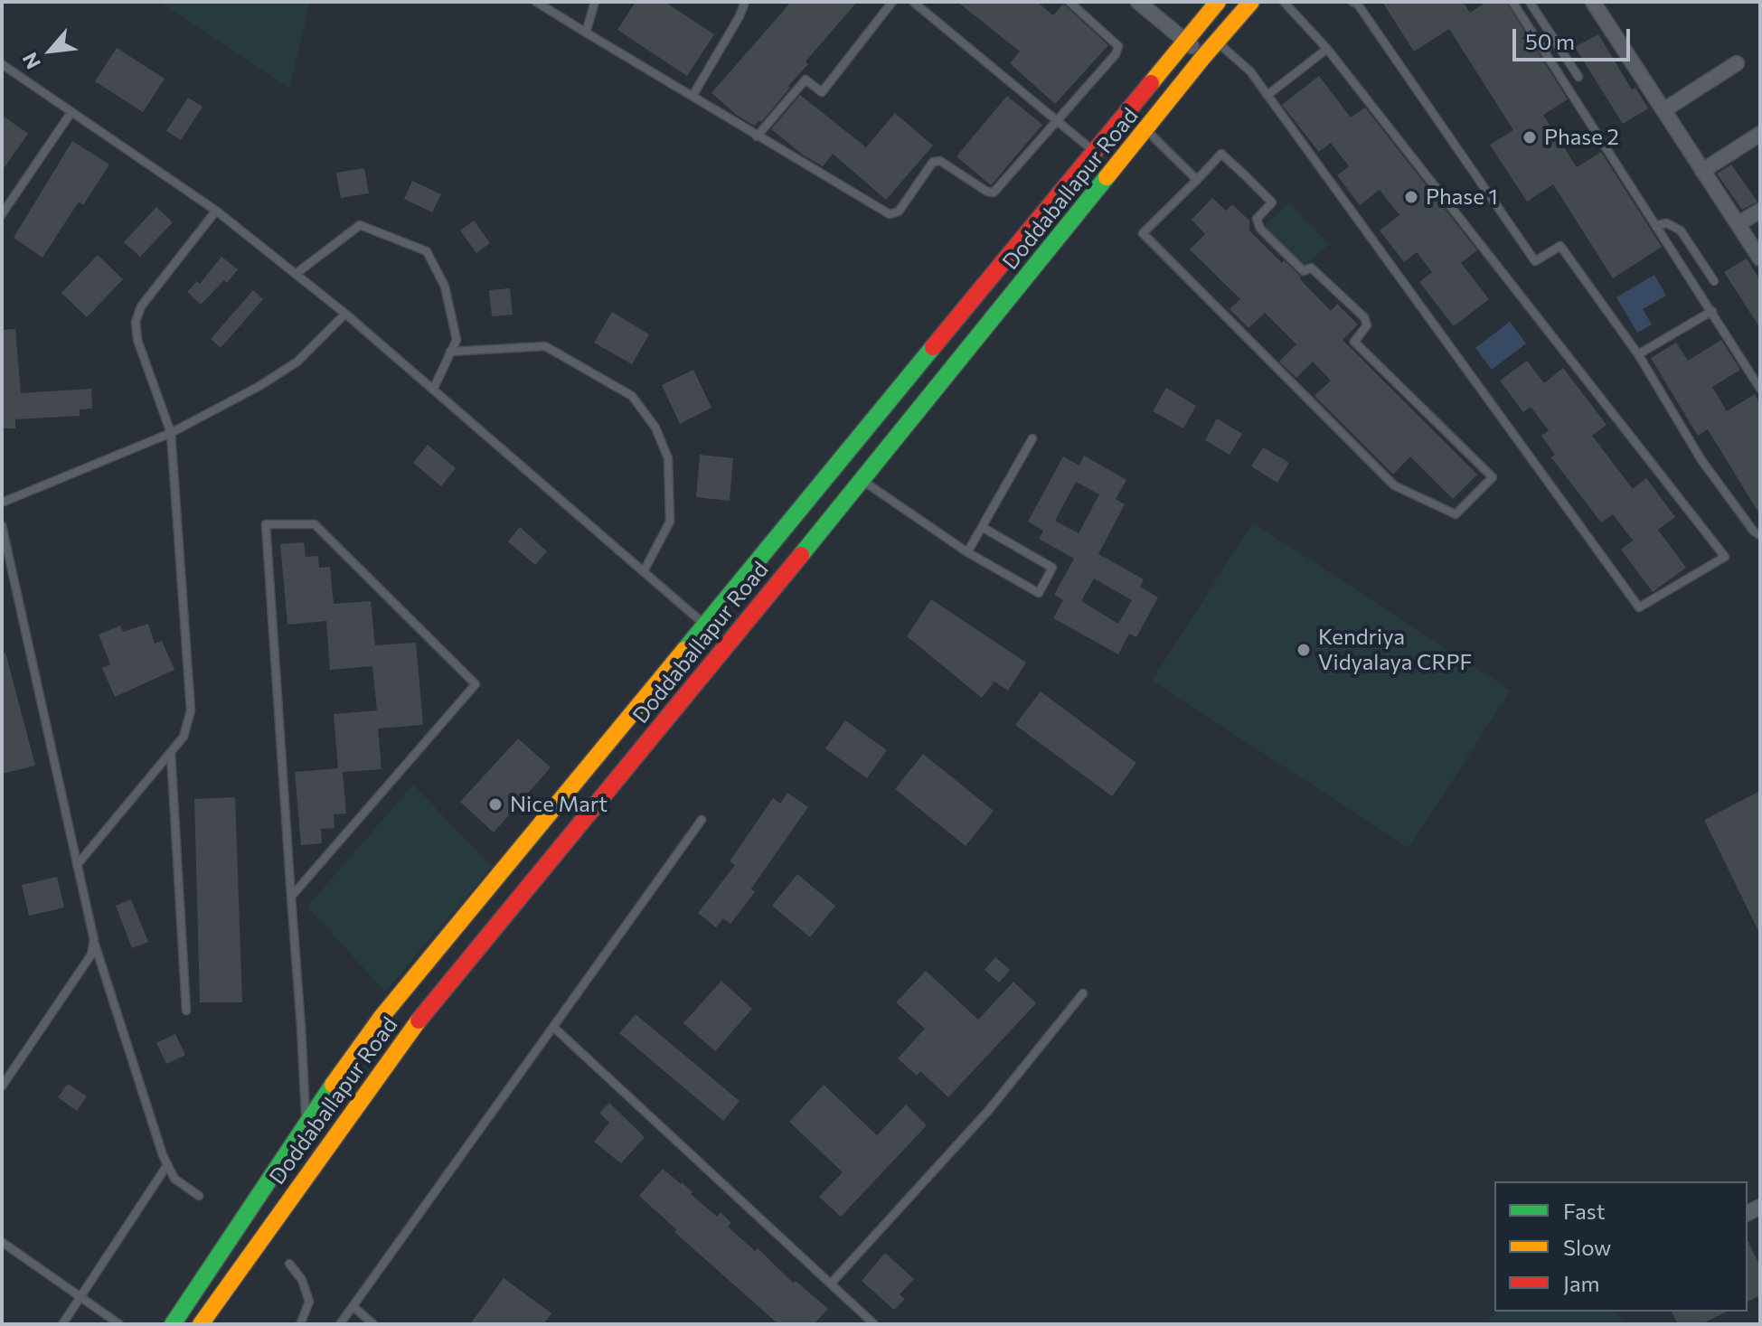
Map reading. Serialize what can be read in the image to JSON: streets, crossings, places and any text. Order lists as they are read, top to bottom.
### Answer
{
  "streets": {
    "main road": ["Doddaballapur Road"]
  },
  "places": [
    "Phase 2",
    "Phase 1",
    "Kendriya Vidyalaya CRPF",
    "Nice Mart"
  ],
  "legend": ["Fast", "Slow", "Jam"],
  "scale_bar": "50 m",
  "north": "bottom left"
}
